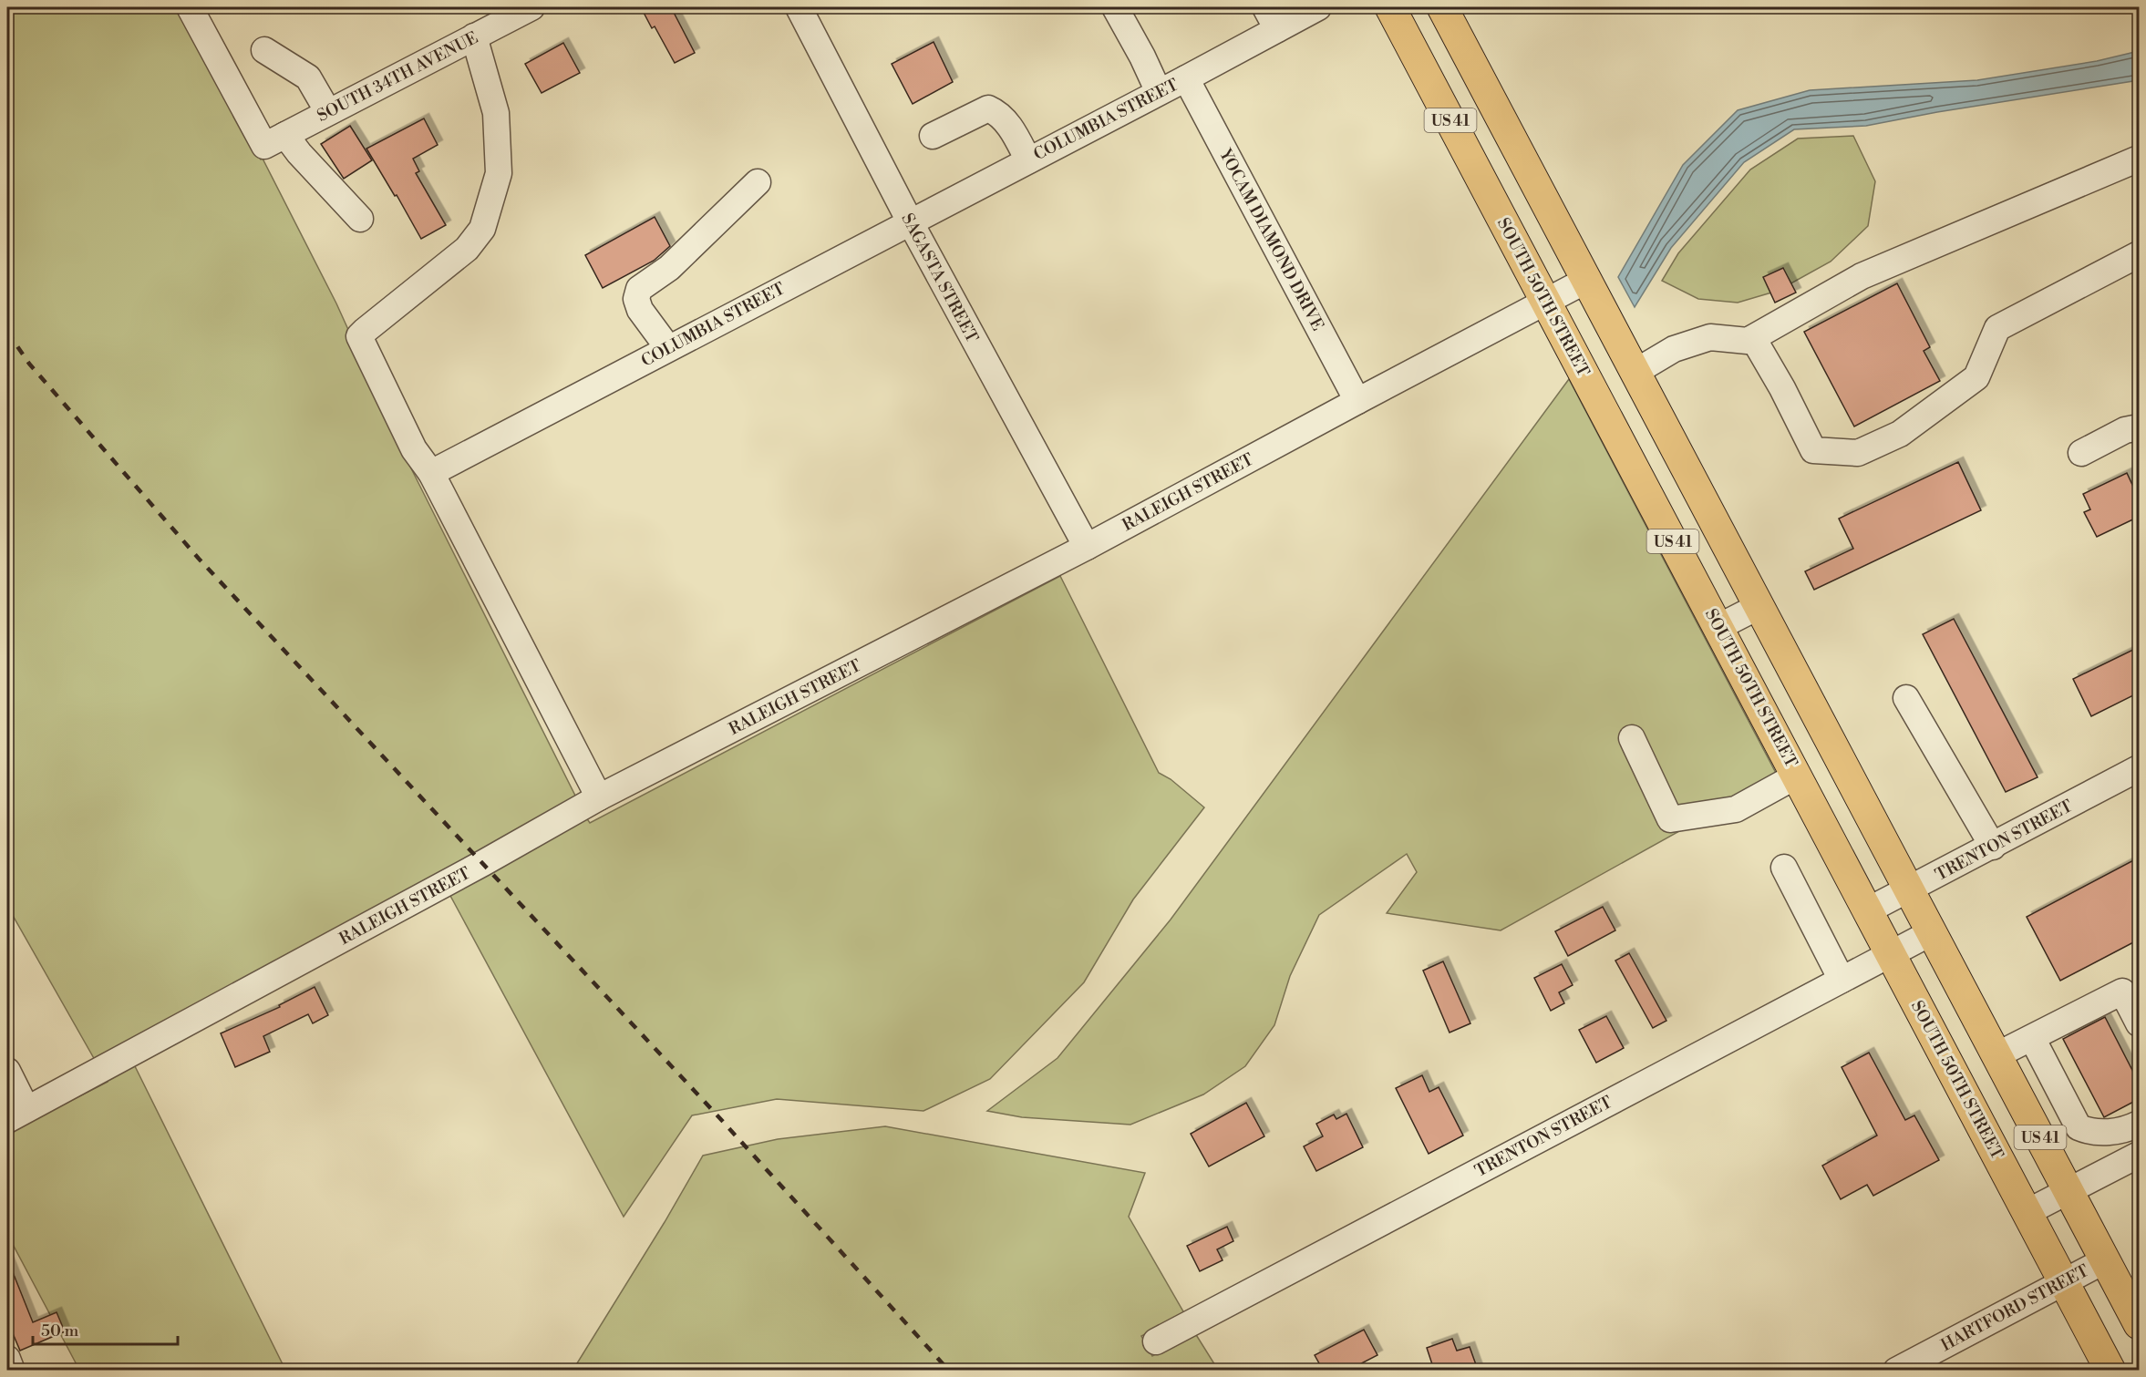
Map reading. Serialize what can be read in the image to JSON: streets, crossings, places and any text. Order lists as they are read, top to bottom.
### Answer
{
  "streets": {
    "main road": ["US 41", "SOUTH 50TH STREET"],
    "street": [
      "SOUTH 34TH AVENUE",
      "COLUMBIA STREET",
      "YOCAM DIAMOND DRIVE",
      "SAGASTA STREET",
      "RALEIGH STREET",
      "TRENTON STREET",
      "HARTFORD STREET"
    ]
  },
  "crossings": [
    ["COLUMBIA STREET", "YOCAM DIAMOND DRIVE"],
    ["COLUMBIA STREET", "SAGASTA STREET"],
    ["US 41", "RALEIGH STREET"],
    ["US 41", "TRENTON STREET"],
    ["US 41", "HARTFORD STREET"],
    ["YOCAM DIAMOND DRIVE", "RALEIGH STREET"],
    ["SAGASTA STREET", "RALEIGH STREET"],
    ["SOUTH 50TH STREET", "RALEIGH STREET"],
    ["SOUTH 50TH STREET", "TRENTON STREET"],
    ["SOUTH 50TH STREET", "HARTFORD STREET"]
  ],
  "scale_bar": "50 m"
}
